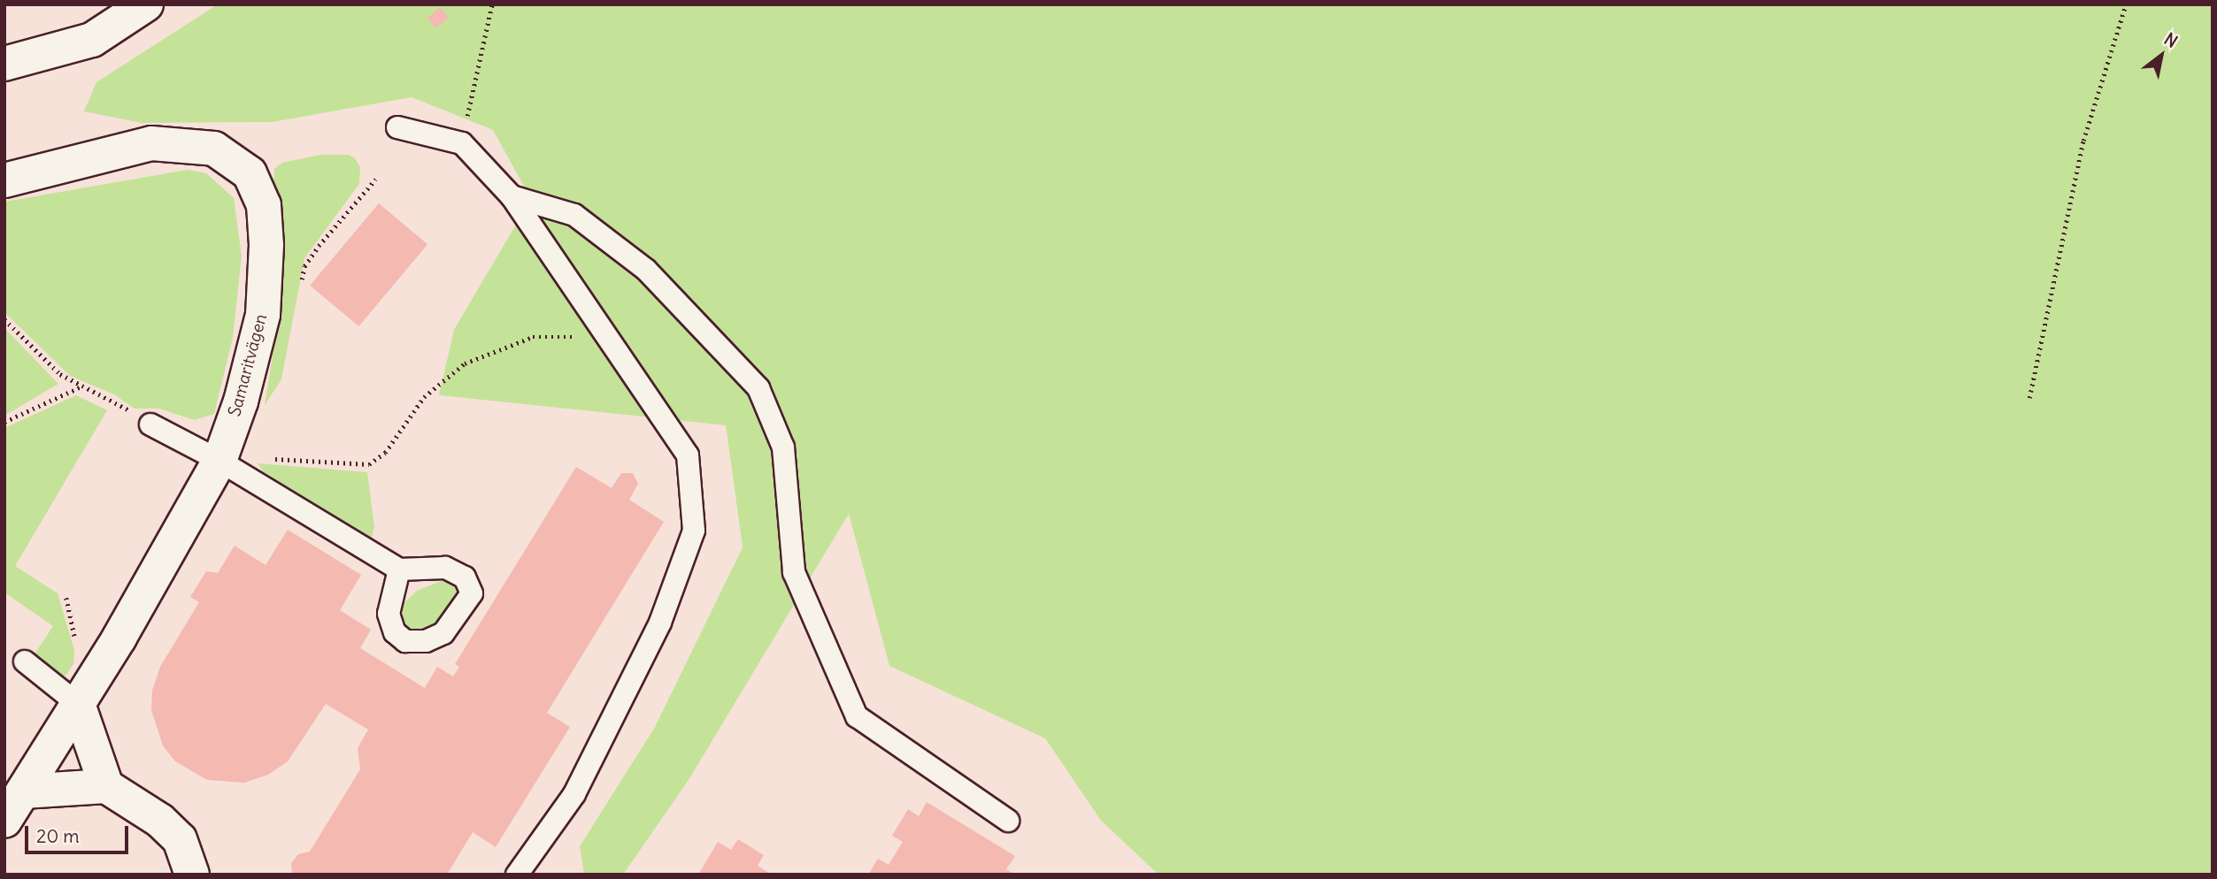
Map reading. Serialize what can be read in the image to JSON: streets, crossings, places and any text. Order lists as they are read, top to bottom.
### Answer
{
  "streets": {
    "street": ["Samaritvägen"]
  },
  "scale_bar": "20 m",
  "north": "top right"
}
